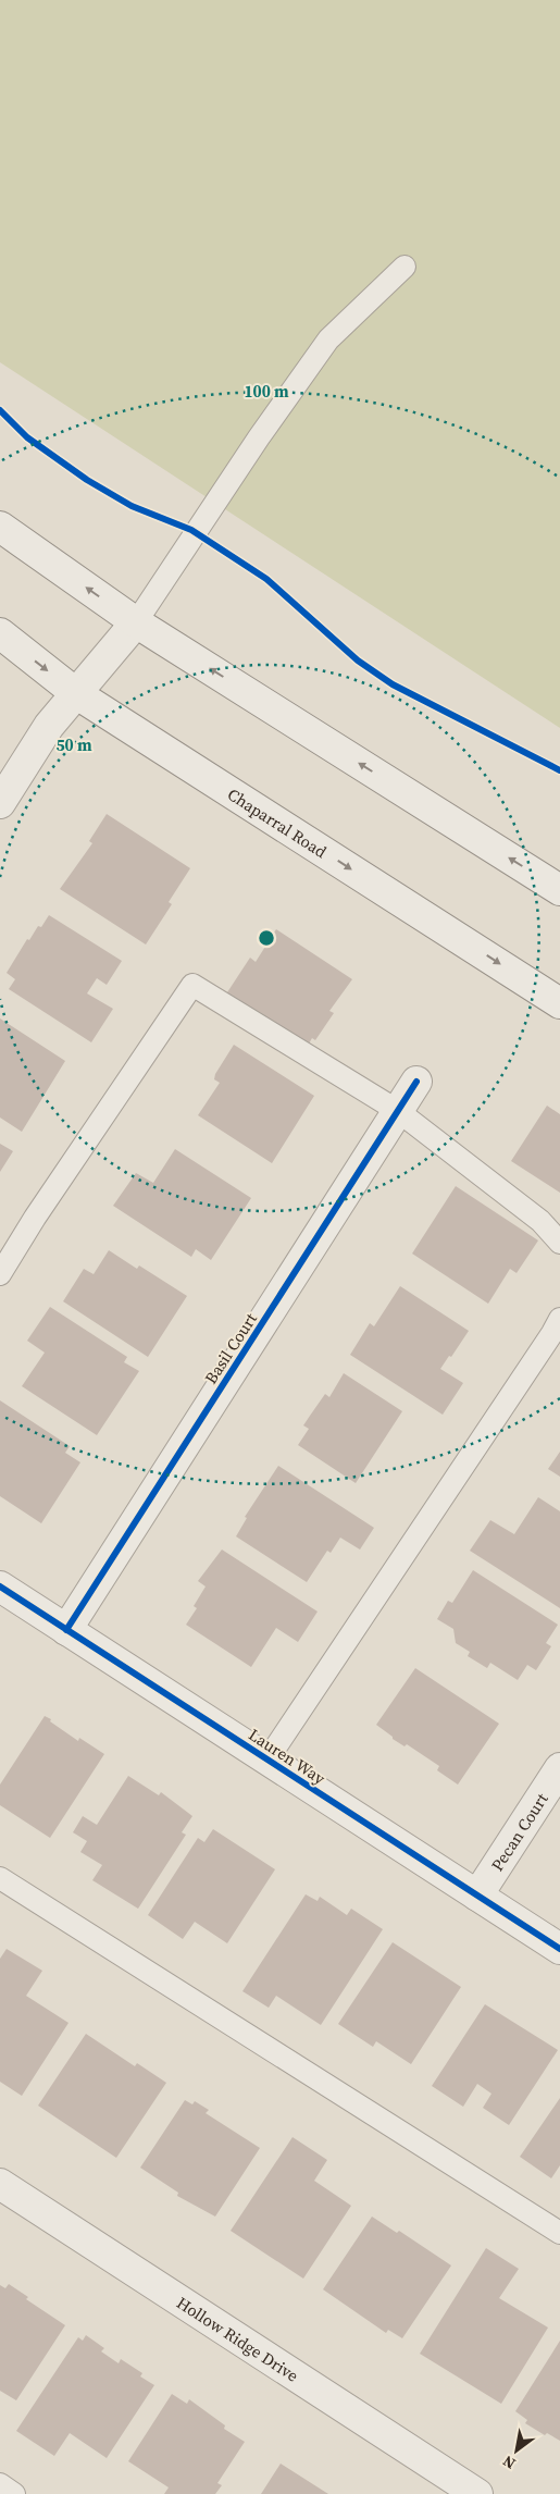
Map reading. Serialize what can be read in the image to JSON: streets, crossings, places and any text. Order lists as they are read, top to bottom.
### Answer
{
  "streets": {
    "street": [
      "Chaparral Road",
      "Basil Court",
      "Lauren Way",
      "Pecan Court",
      "Hollow Ridge Drive"
    ]
  },
  "crossings": [
    ["Basil Court", "Lauren Way"],
    ["Lauren Way", "Pecan Court"]
  ],
  "north": "bottom left",
  "rings": ["100 m", "50 m"]
}
